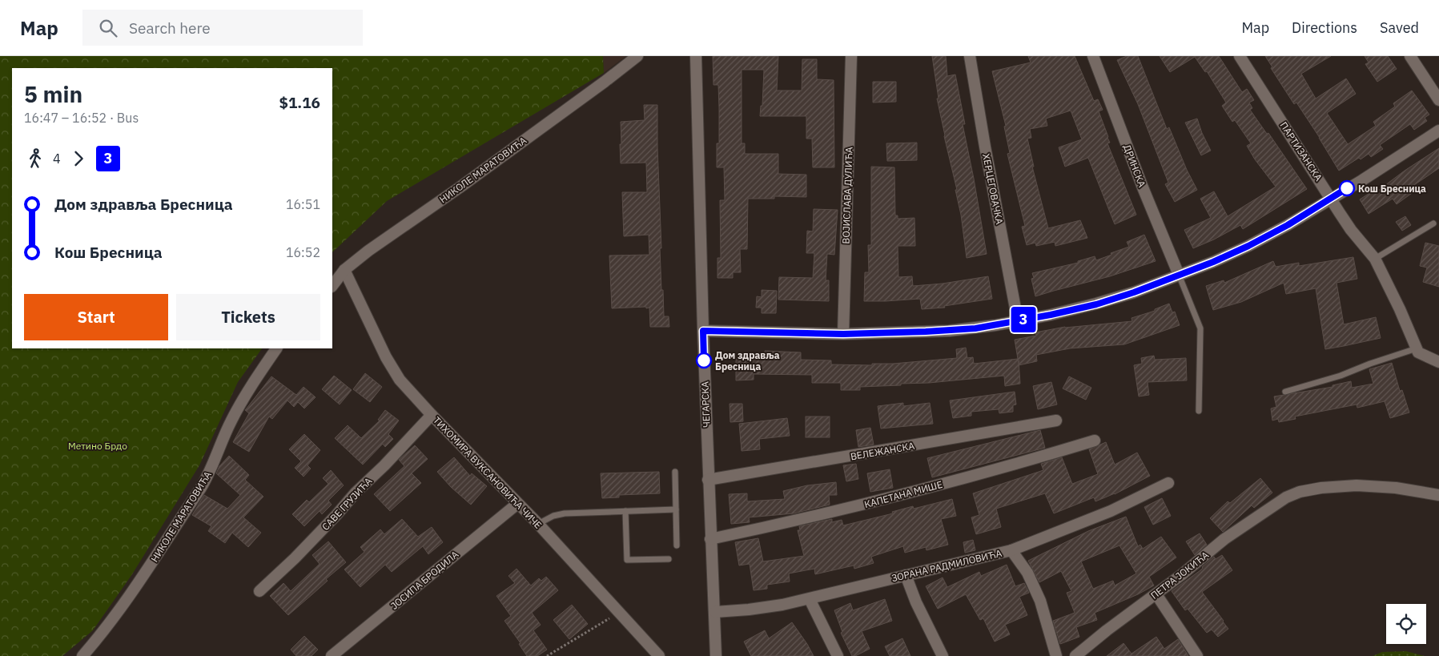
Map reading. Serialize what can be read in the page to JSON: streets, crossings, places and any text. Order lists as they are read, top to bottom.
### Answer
{
  "streets": {
    "street": [
      "ПАРТИЗАНСКА",
      "ДРИНСКА",
      "НИКОЛЕ МАРАТОВИЋА",
      "ХЕРЦЕГОВАЧКА",
      "ВОЈИСЛАВА ДУЛИЋА",
      "ЧЕГАРСКА",
      "ВЕЛЕЖАНСКА",
      "ТИХОМИРА ВУКСАНОВИЋА ЧИЧЕ",
      "КАПЕТАНА МИШЕ",
      "САВЕ ГРУЈИЋА",
      "ЗОРАНА РАДМИЛОВИЋА",
      "ПЕТРА ЈОКИЋА",
      "ЈОСИПА БРОДИЛА"
    ]
  },
  "crossings": [
    ["НИКОЛЕ МАРАТОВИЋА", "ТИХОМИРА ВУКСАНОВИЋА ЧИЧЕ"],
    ["ЧЕГАРСКА", "ВЕЛЕЖАНСКА"],
    ["ЧЕГАРСКА", "КАПЕТАНА МИШЕ"],
    ["ЧЕГАРСКА", "ЗОРАНА РАДМИЛОВИЋА"],
    ["ТИХОМИРА ВУКСАНОВИЋА ЧИЧЕ", "САВЕ ГРУЈИЋА"],
    ["ТИХОМИРА ВУКСАНОВИЋА ЧИЧЕ", "ЈОСИПА БРОДИЛА"]
  ],
  "parks": ["Метино Брдо"],
  "places": ["Кош Бресница", "Дом здравља Бресница"],
  "lines": ["bus line 3"],
  "page": {
    "header": "Map",
    "search": "Search here",
    "nav": ["Map", "Directions", "Saved"],
    "on_map": "3",
    "heading": ["5 min", "16:47 – 16:52 · Bus", "$1.16"],
    "legs": ["4", "3"],
    "list": [
      {
        "name": "Дом здравља Бресница",
        "value": "16:51"
      },
      {
        "name": "Кош Бресница",
        "value": "16:52"
      }
    ],
    "buttons": ["Start", "Tickets"]
  }
}
